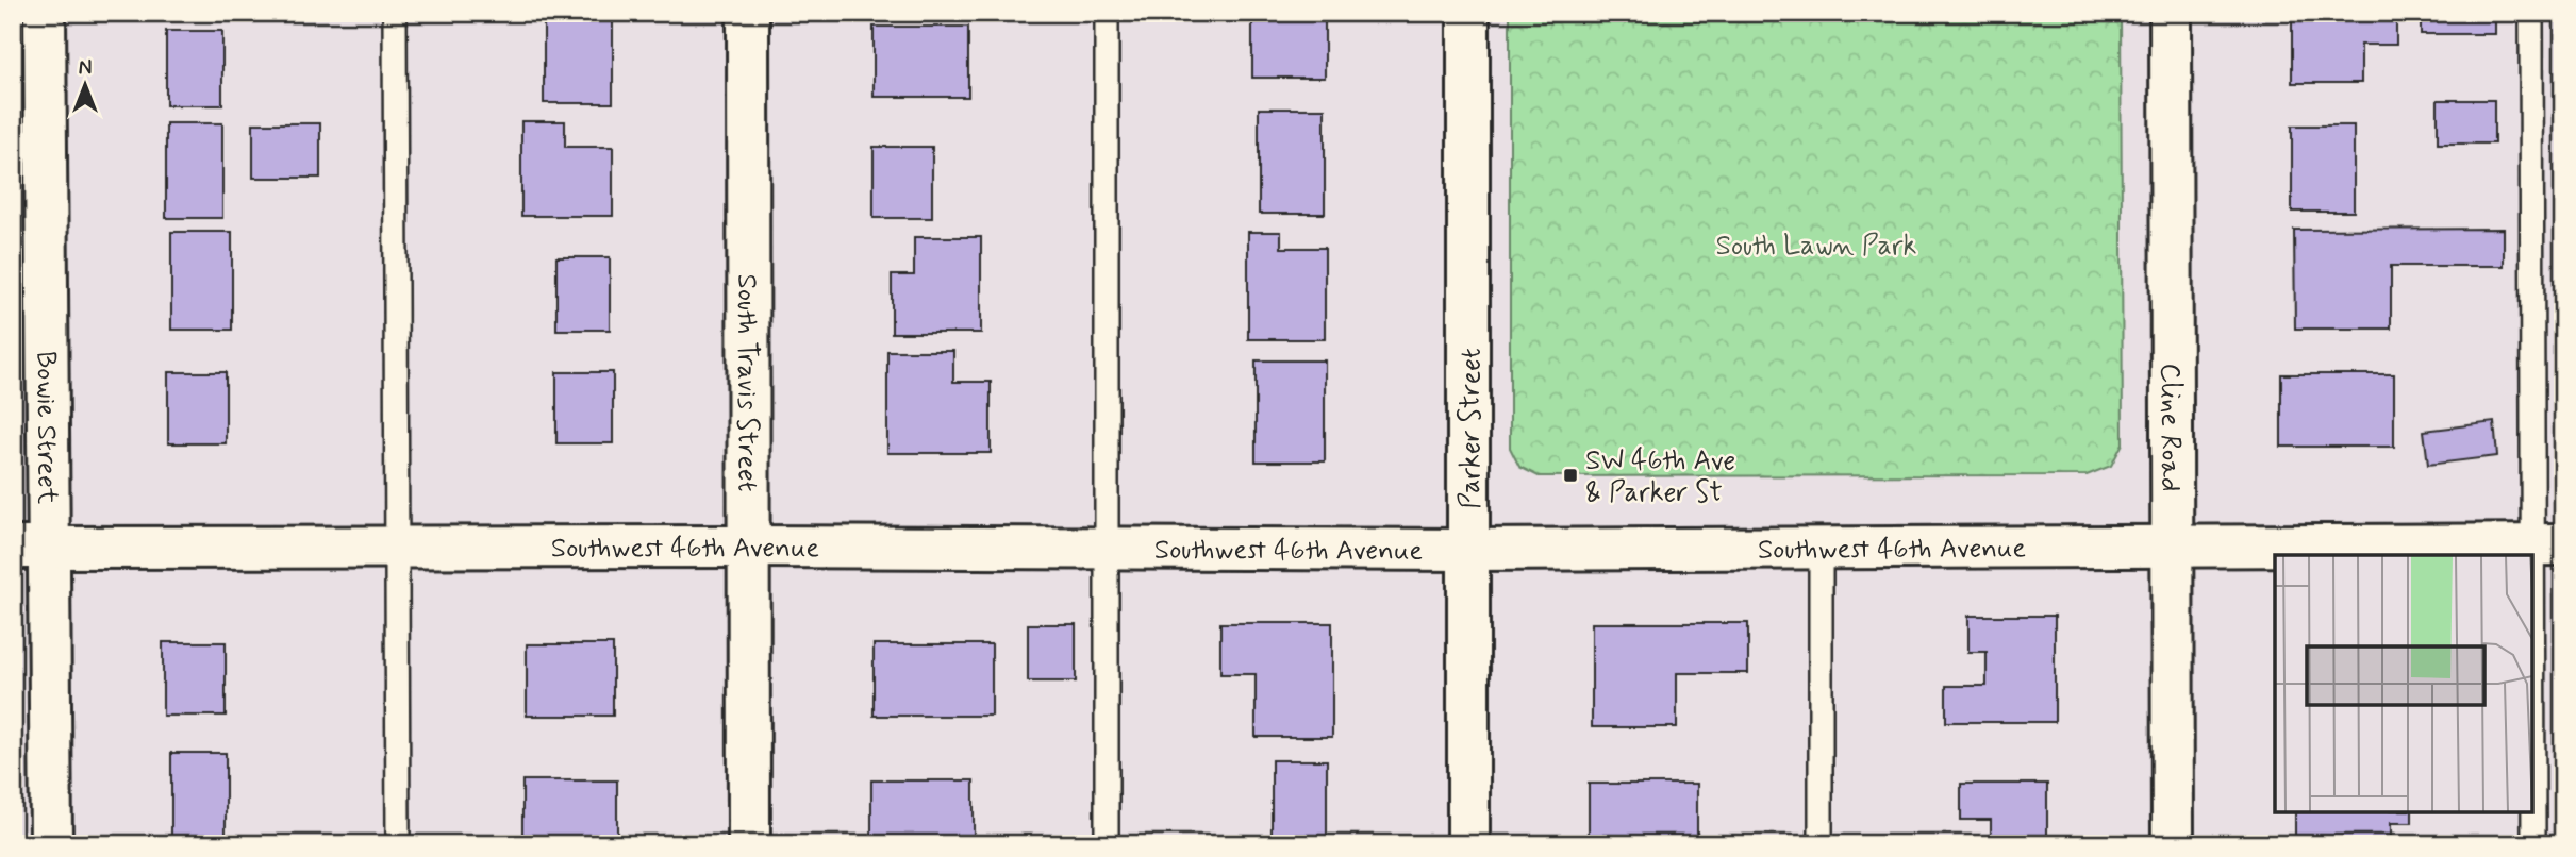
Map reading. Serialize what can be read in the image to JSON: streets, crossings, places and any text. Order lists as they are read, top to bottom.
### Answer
{
  "streets": {
    "main road": [
      "South Travis Street",
      "Bowie Street",
      "Parker Street",
      "Cline Road",
      "Southwest 46th Avenue"
    ]
  },
  "crossings": [
    ["South Travis Street", "Southwest 46th Avenue"],
    ["Bowie Street", "Southwest 46th Avenue"],
    ["Parker Street", "Southwest 46th Avenue"],
    ["Cline Road", "Southwest 46th Avenue"]
  ],
  "parks": ["South Lawn Park"],
  "places": {
    "transit": ["SW 46th Ave & Parker St"]
  },
  "north": "top"
}
